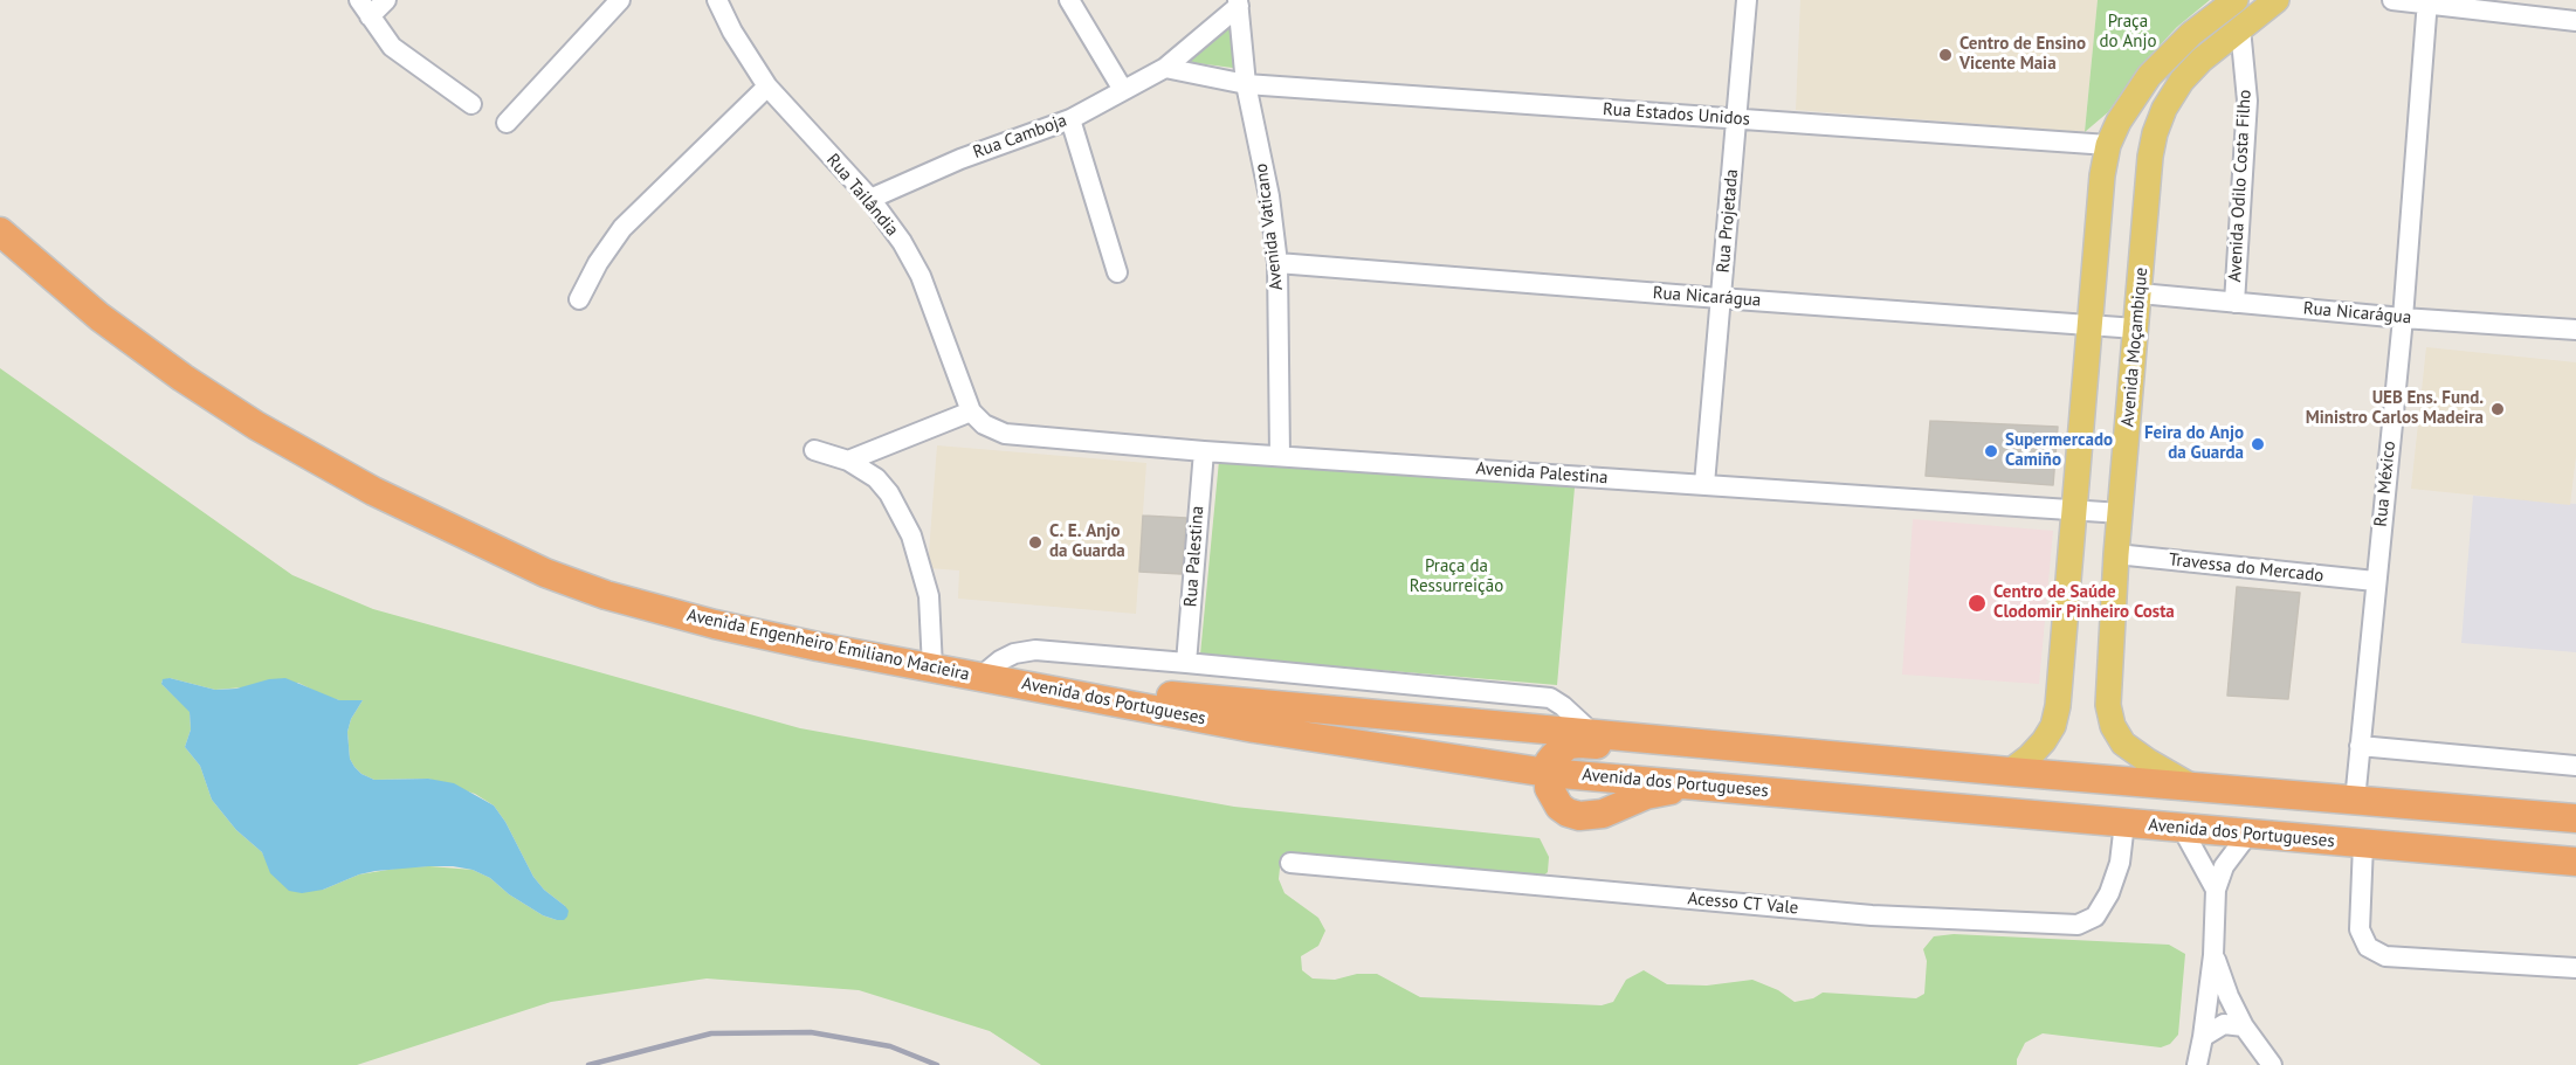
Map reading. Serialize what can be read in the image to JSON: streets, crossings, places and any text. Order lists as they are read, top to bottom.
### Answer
{
  "streets": {
    "highway": ["Avenida Engenheiro Emiliano Macieira", "Avenida dos Portugueses"],
    "main road": ["Avenida Moçambique"],
    "street": [
      "Rua Estados Unidos",
      "Rua Camboja",
      "Avenida Odilo Costa Filho",
      "Rua Tailândia",
      "Rua Projetada",
      "Avenida Vaticano",
      "Rua Nicarágua",
      "Avenida Palestina",
      "Rua México",
      "Rua Palestina",
      "Travessa do Mercado",
      "Acesso CT Vale"
    ]
  },
  "crossings": [
    ["Rua Estados Unidos", "Rua Projetada"],
    ["Rua Estados Unidos", "Avenida Vaticano"],
    ["Rua Camboja", "Rua Tailândia"],
    ["Rua Camboja", "Avenida Vaticano"],
    ["Avenida Odilo Costa Filho", "Rua Nicarágua"],
    ["Avenida Odilo Costa Filho", "Avenida Moçambique"],
    ["Rua Tailândia", "Avenida Palestina"],
    ["Rua Projetada", "Rua Nicarágua"],
    ["Rua Projetada", "Avenida Palestina"],
    ["Avenida Vaticano", "Rua Nicarágua"],
    ["Avenida Vaticano", "Avenida Palestina"],
    ["Rua Nicarágua", "Avenida Moçambique"],
    ["Rua Nicarágua", "Rua México"],
    ["Avenida Moçambique", "Avenida Palestina"],
    ["Avenida Moçambique", "Travessa do Mercado"],
    ["Avenida Moçambique", "Avenida dos Portugueses"],
    ["Avenida Palestina", "Rua Palestina"],
    ["Rua México", "Travessa do Mercado"],
    ["Rua México", "Avenida dos Portugueses"],
    ["Avenida Engenheiro Emiliano Macieira", "Avenida dos Portugueses"],
    ["Avenida dos Portugueses", "Acesso CT Vale"]
  ],
  "parks": ["Praça do Anjo", "Praça da Ressurreição"],
  "places": [
    "Centro de Ensino Vicente Maia",
    "UEB Ens. Fund. Ministro Carlos Madeira",
    "Feira do Anjo da Guarda",
    "Supermercado Camiño",
    "C. E. Anjo da Guarda",
    "Centro de Saúde Clodomir Pinheiro Costa"
  ]
}
